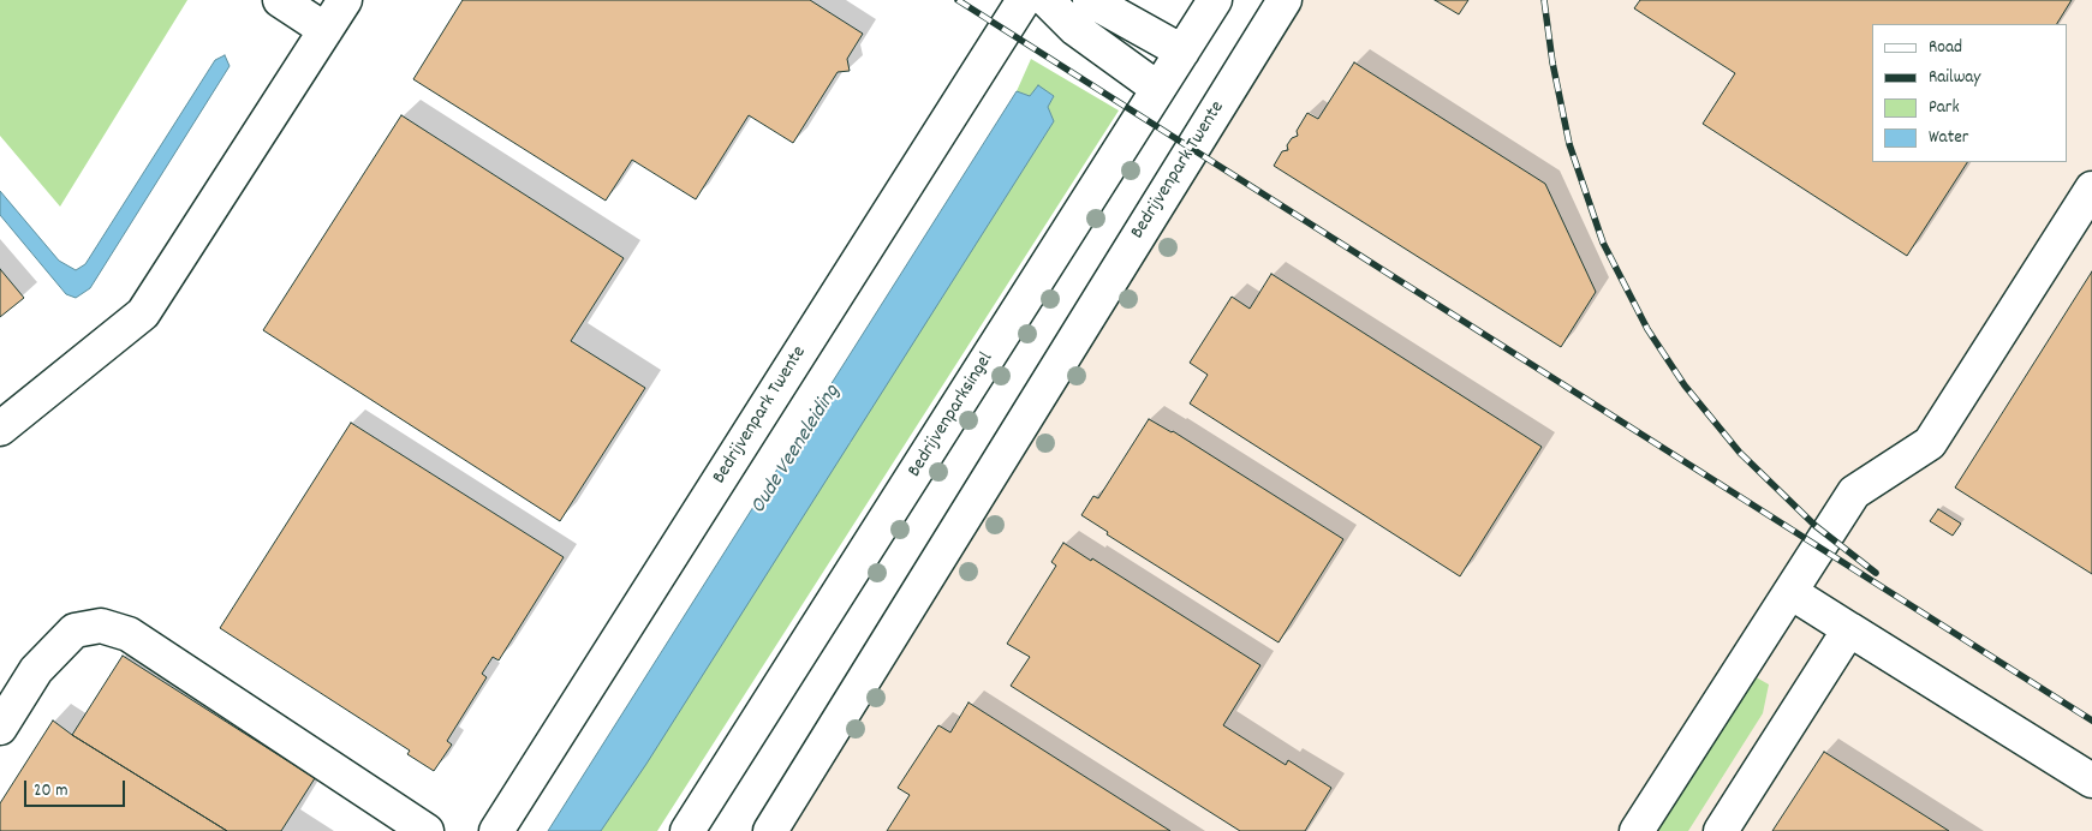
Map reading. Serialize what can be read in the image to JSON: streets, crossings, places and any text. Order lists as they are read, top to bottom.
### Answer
{
  "streets": {
    "street": ["Bedrijvenpark Twente", "Bedrijvenparksingel"]
  },
  "water": ["Oude Veeneleiding"],
  "legend": [
    "Road",
    "Railway",
    "Park",
    "Water"
  ],
  "scale_bar": "20 m"
}
